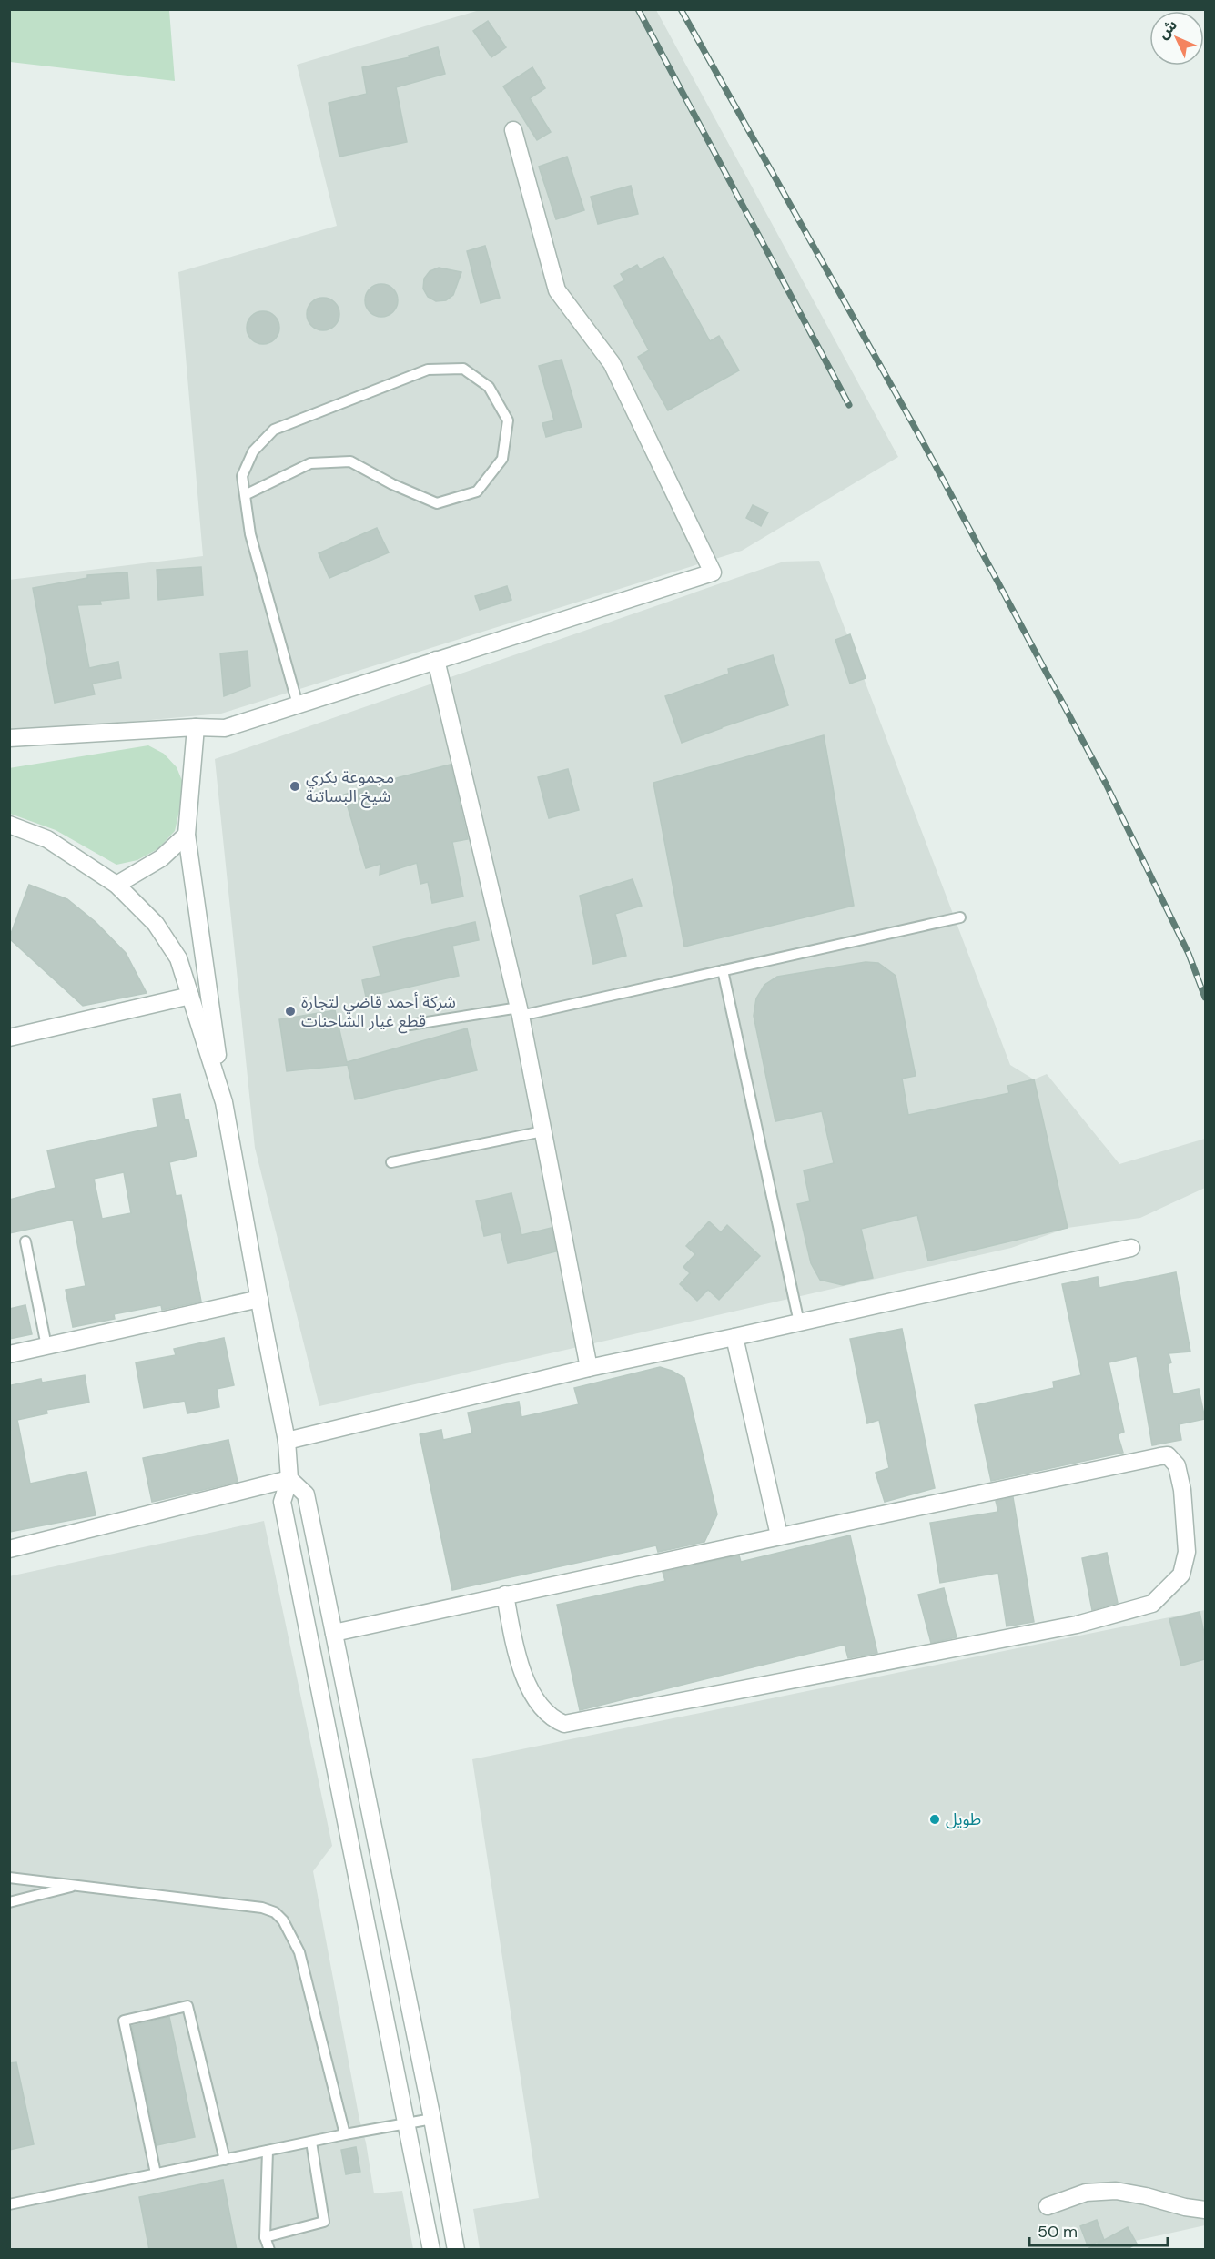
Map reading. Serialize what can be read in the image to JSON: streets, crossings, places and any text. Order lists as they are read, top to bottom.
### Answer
{
  "places": ["مجموعة بكري شيخ البساتنة", "شركة أحمد قاضي لتجارة قطع غيار الشاحنات", "طويل"],
  "scale_bar": "50 m",
  "north": "top left"
}
